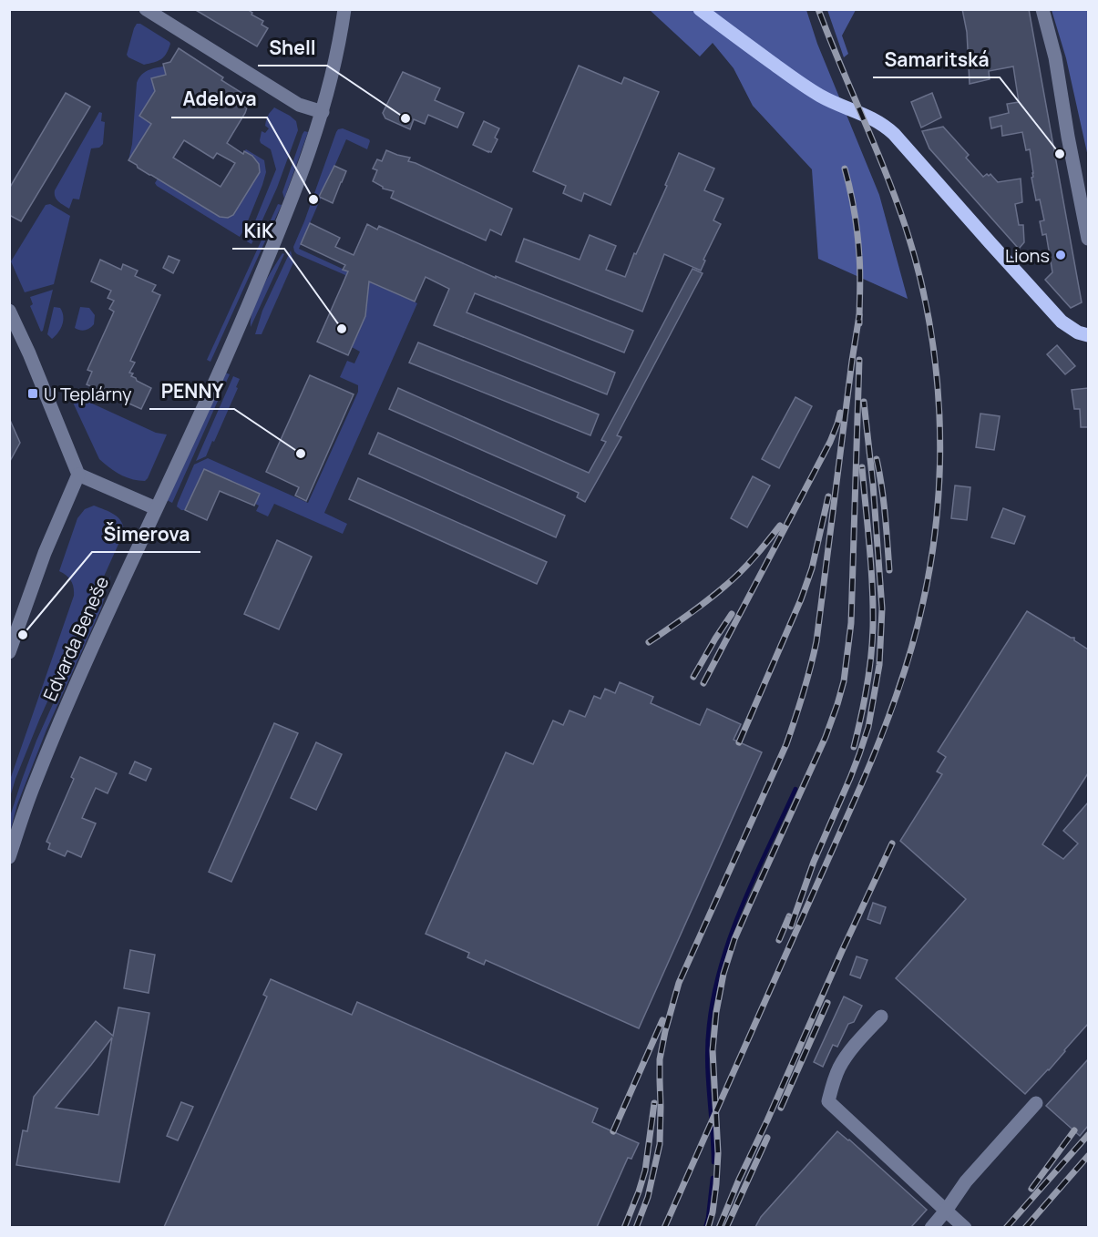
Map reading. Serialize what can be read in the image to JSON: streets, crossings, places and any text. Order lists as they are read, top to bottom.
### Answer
{
  "streets": {
    "street": ["Edvarda Beneše"]
  },
  "places": {
    "other": [
      "Shell",
      "Samaritská",
      "Adelova",
      "Lions",
      "KiK",
      "PENNY",
      "Šimerova"
    ],
    "transit": ["U Teplárny"]
  }
}
